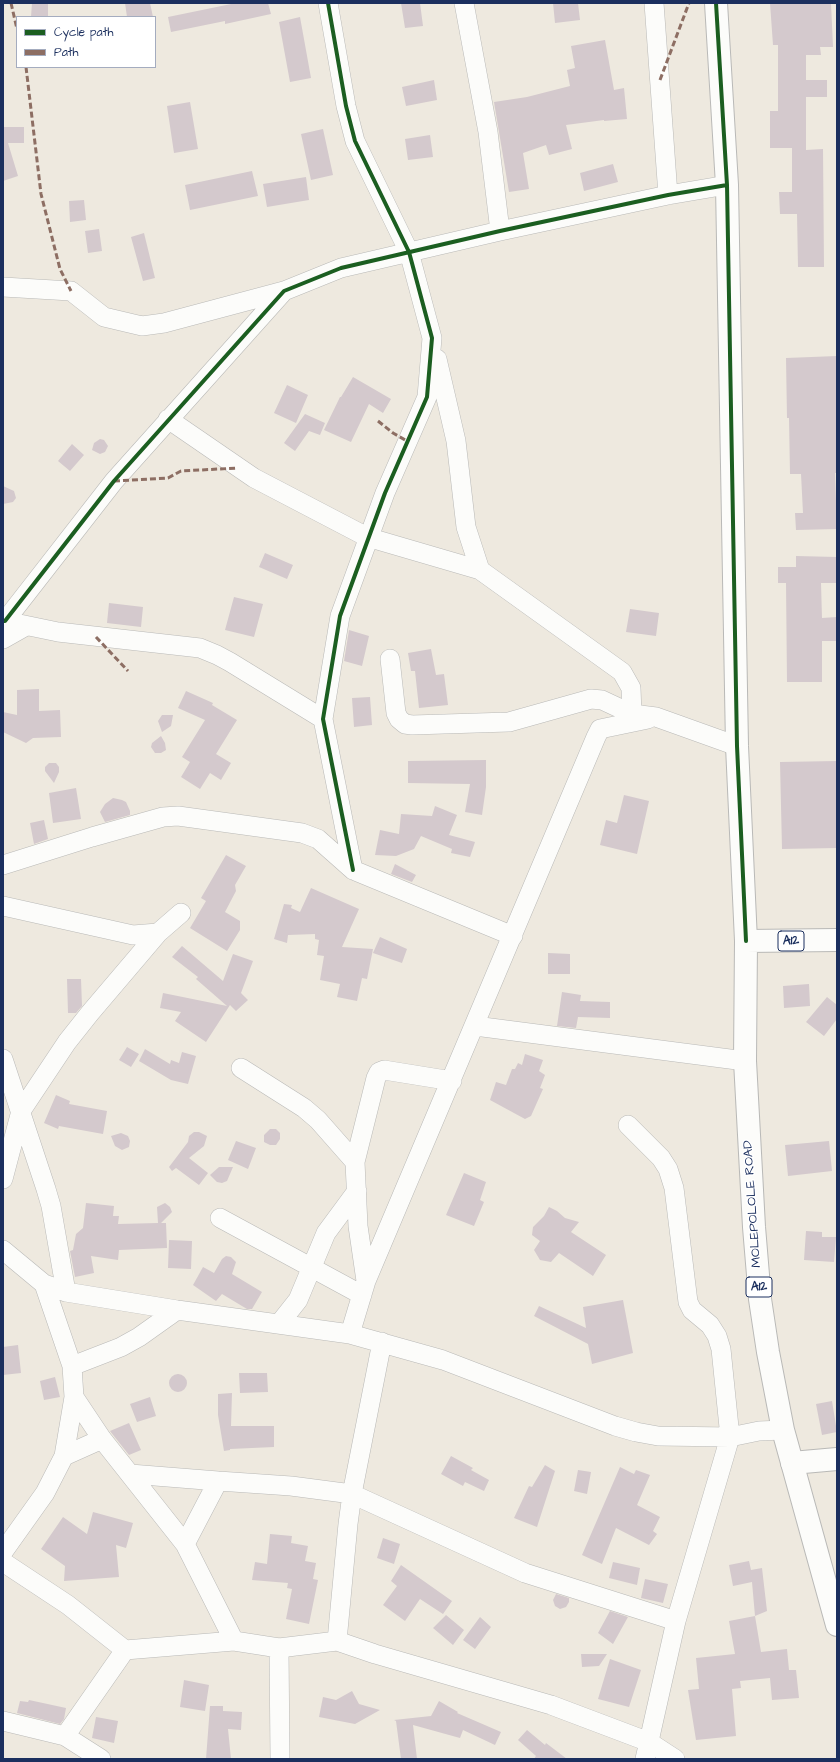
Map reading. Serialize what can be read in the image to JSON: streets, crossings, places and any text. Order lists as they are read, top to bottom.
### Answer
{
  "streets": {
    "street": ["A12", "MOLEPOLOLE ROAD"]
  },
  "crossings": [
    ["A12", "MOLEPOLOLE ROAD"]
  ],
  "legend": ["Cycle path", "Path"]
}
